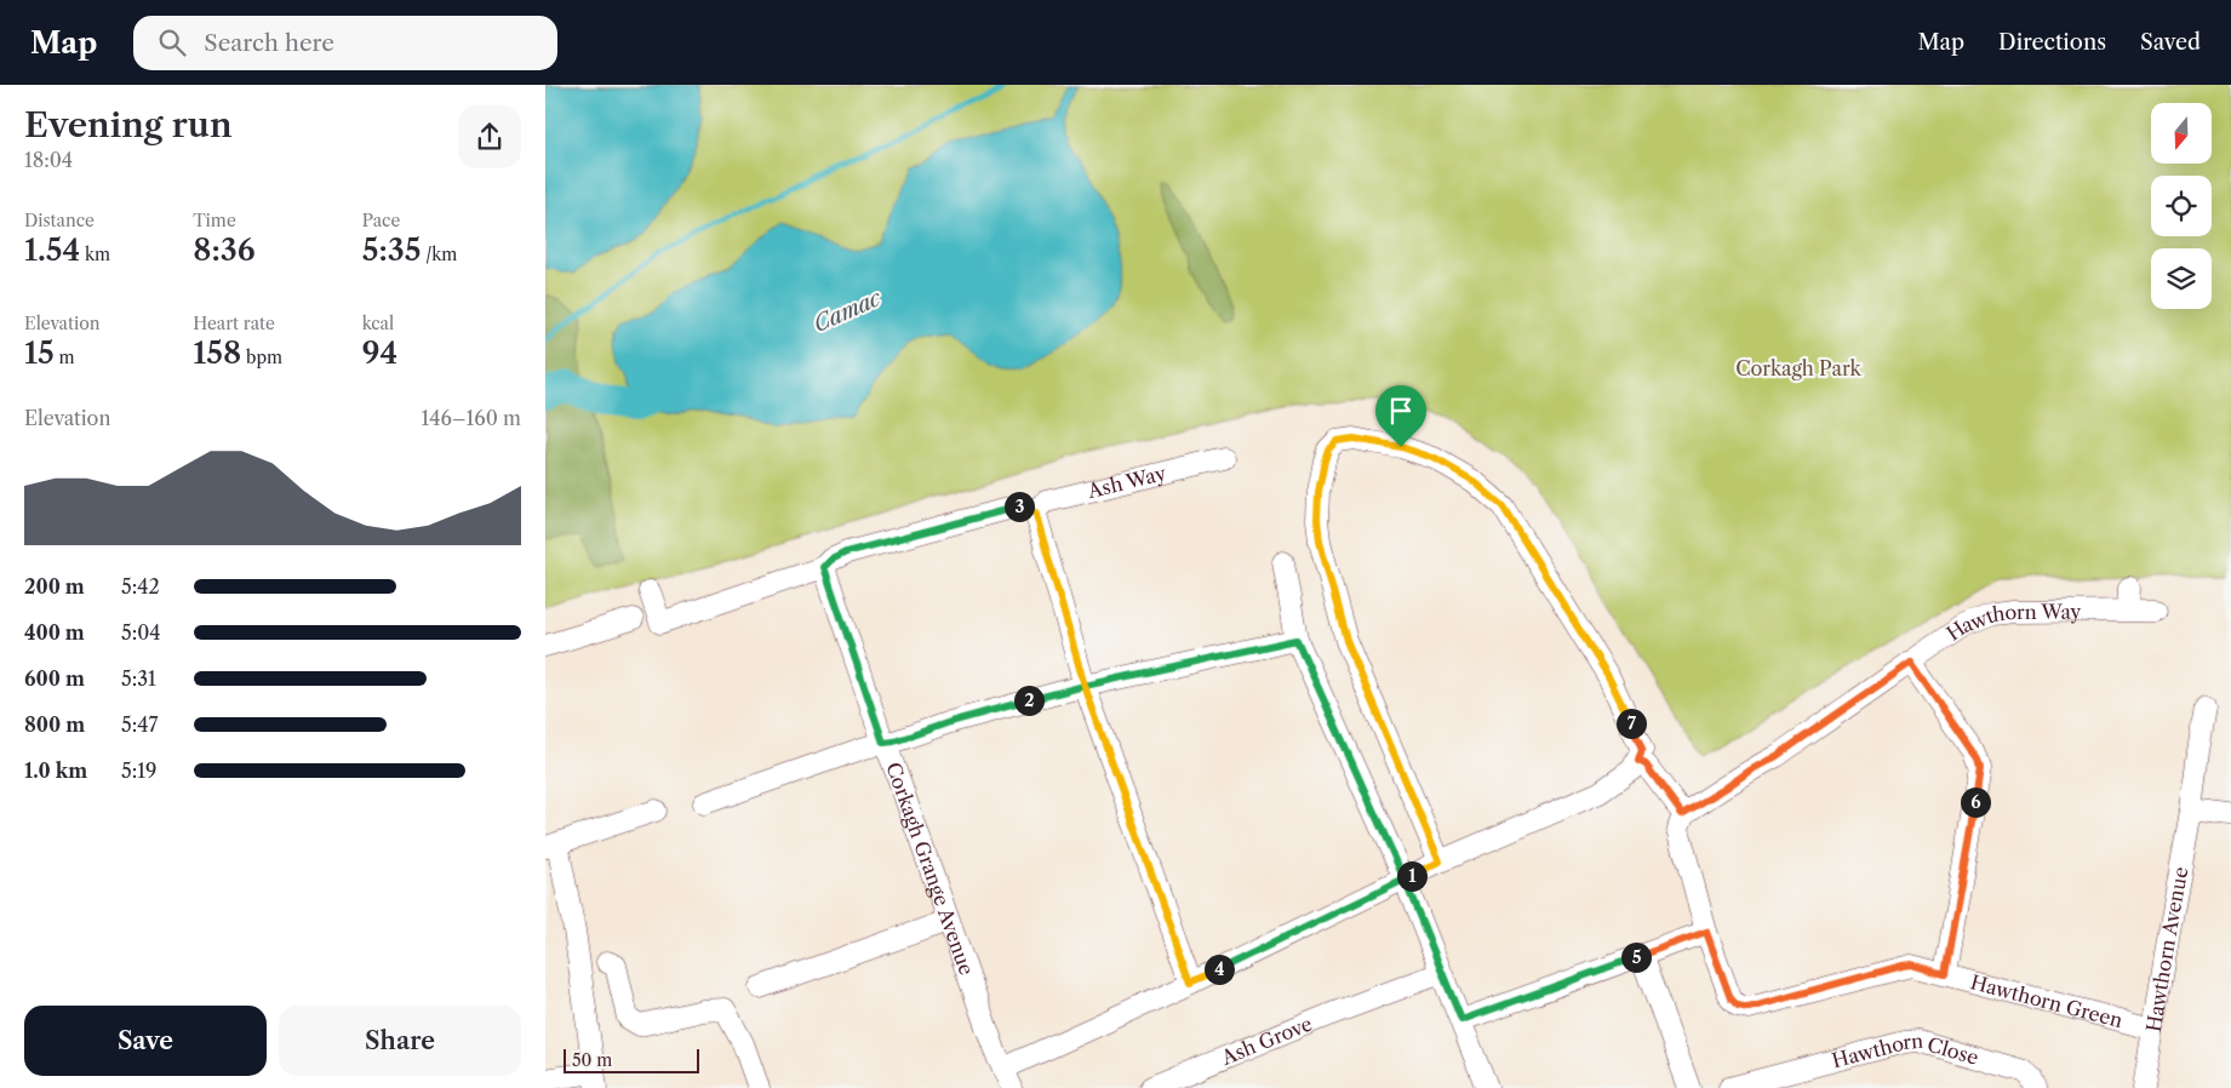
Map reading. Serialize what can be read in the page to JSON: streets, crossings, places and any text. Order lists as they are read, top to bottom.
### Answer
{
  "streets": {
    "street": [
      "Ash Way",
      "Hawthorn Way",
      "Corkagh Grange Avenue",
      "Hawthorn Avenue",
      "Hawthorn Green",
      "Ash Grove",
      "Hawthorn Close"
    ]
  },
  "crossings": [
    ["Ash Way", "Corkagh Grange Avenue"],
    ["Hawthorn Way", "Hawthorn Green"],
    ["Hawthorn Avenue", "Hawthorn Green"]
  ],
  "water": ["Camac"],
  "parks": ["Corkagh Park"],
  "scale_bar": "50 m",
  "north": "bottom",
  "page": {
    "header": "Map",
    "search": "Search here",
    "nav": ["Map", "Directions", "Saved"],
    "heading": ["Evening run", "18:04"],
    "stats": [
      ["Distance", "1.54 km"],
      ["Time", "8:36"],
      ["Pace", "5:35 /km"],
      ["Elevation", "15 m"],
      ["Heart rate", "158 bpm"],
      ["kcal", "94"]
    ],
    "chart": ["Elevation", "146–160 m"],
    "pins": [
      "3",
      "2",
      "7",
      "6",
      "1",
      "5",
      "4"
    ],
    "list": [
      {
        "name": "200 m",
        "note": "5:42"
      },
      {
        "name": "400 m",
        "note": "5:04"
      },
      {
        "name": "600 m",
        "note": "5:31"
      },
      {
        "name": "800 m",
        "note": "5:47"
      },
      {
        "name": "1.0 km",
        "note": "5:19"
      }
    ],
    "buttons": ["Save", "Share"],
    "scale": "50 m"
  }
}
